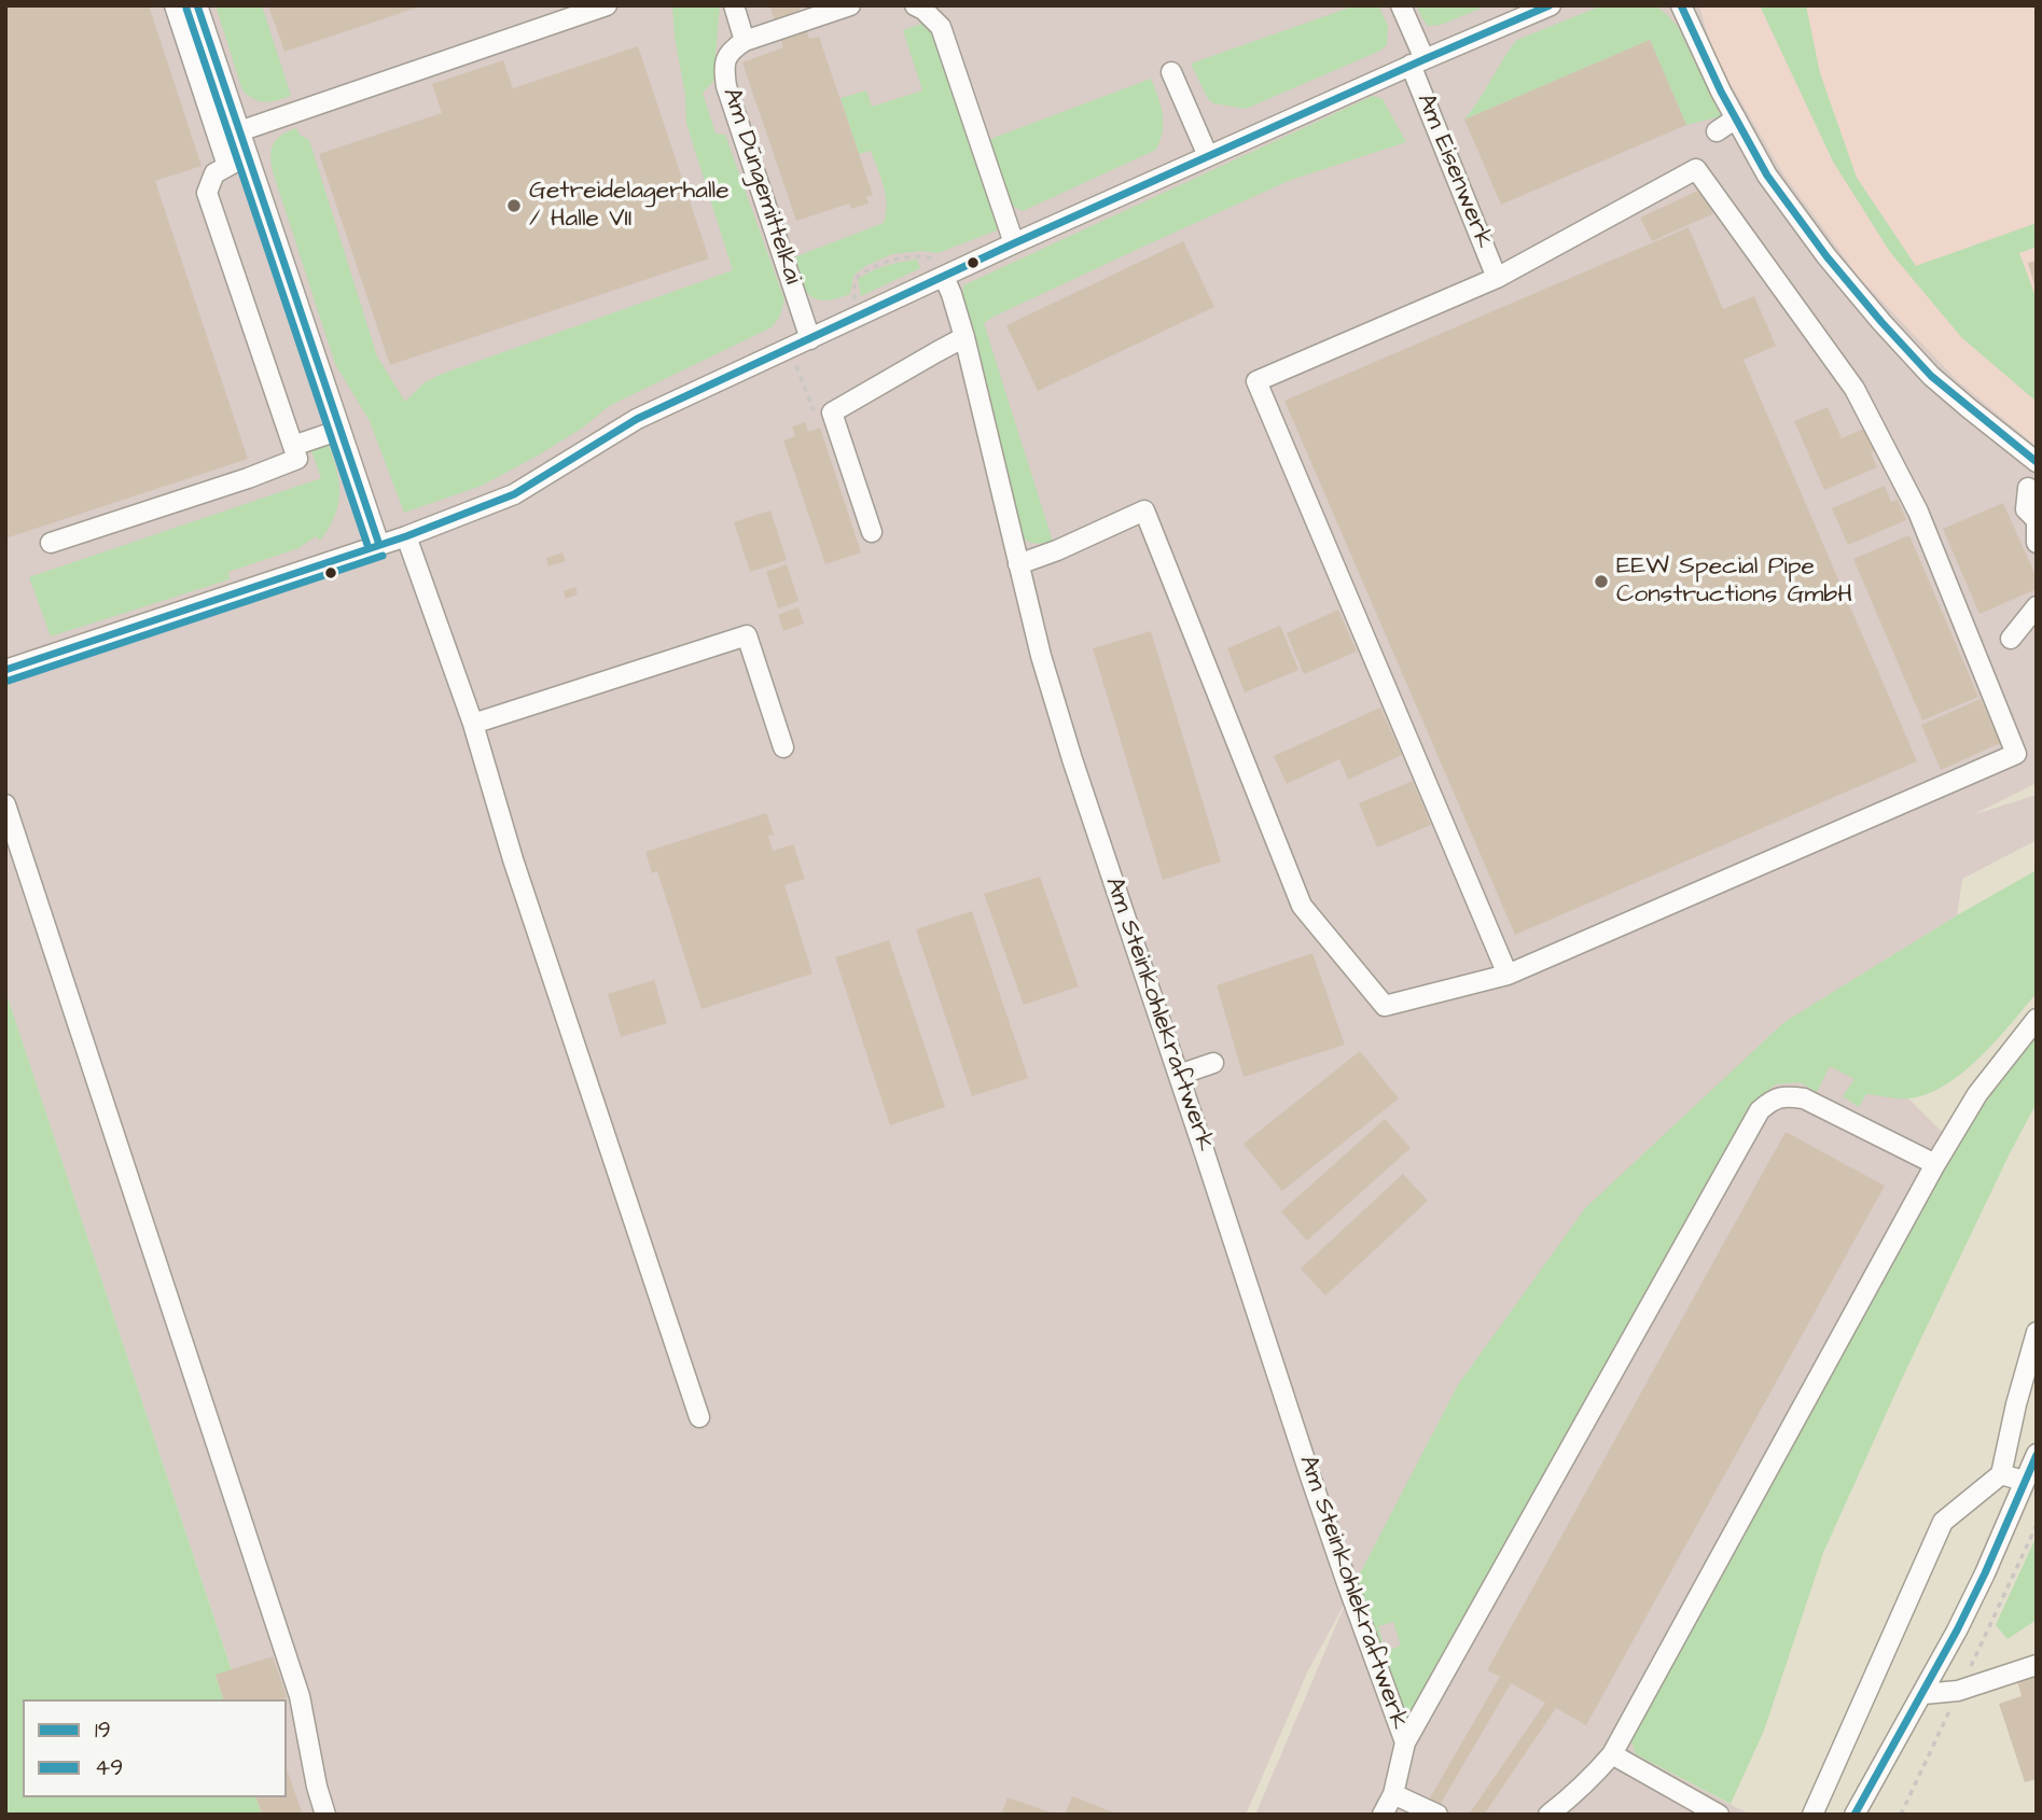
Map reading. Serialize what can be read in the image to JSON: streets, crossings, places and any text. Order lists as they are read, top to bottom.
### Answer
{
  "streets": {
    "street": ["Am Eisenwerk", "Am Düngemittelkai", "Am Steinkohlekraftwerk"]
  },
  "places": ["Getreidelagerhalle / Halle VII", "EEW Special Pipe Constructions GmbH"],
  "lines": ["transit line 19", "transit line 49"],
  "legend": ["19", "49"]
}
